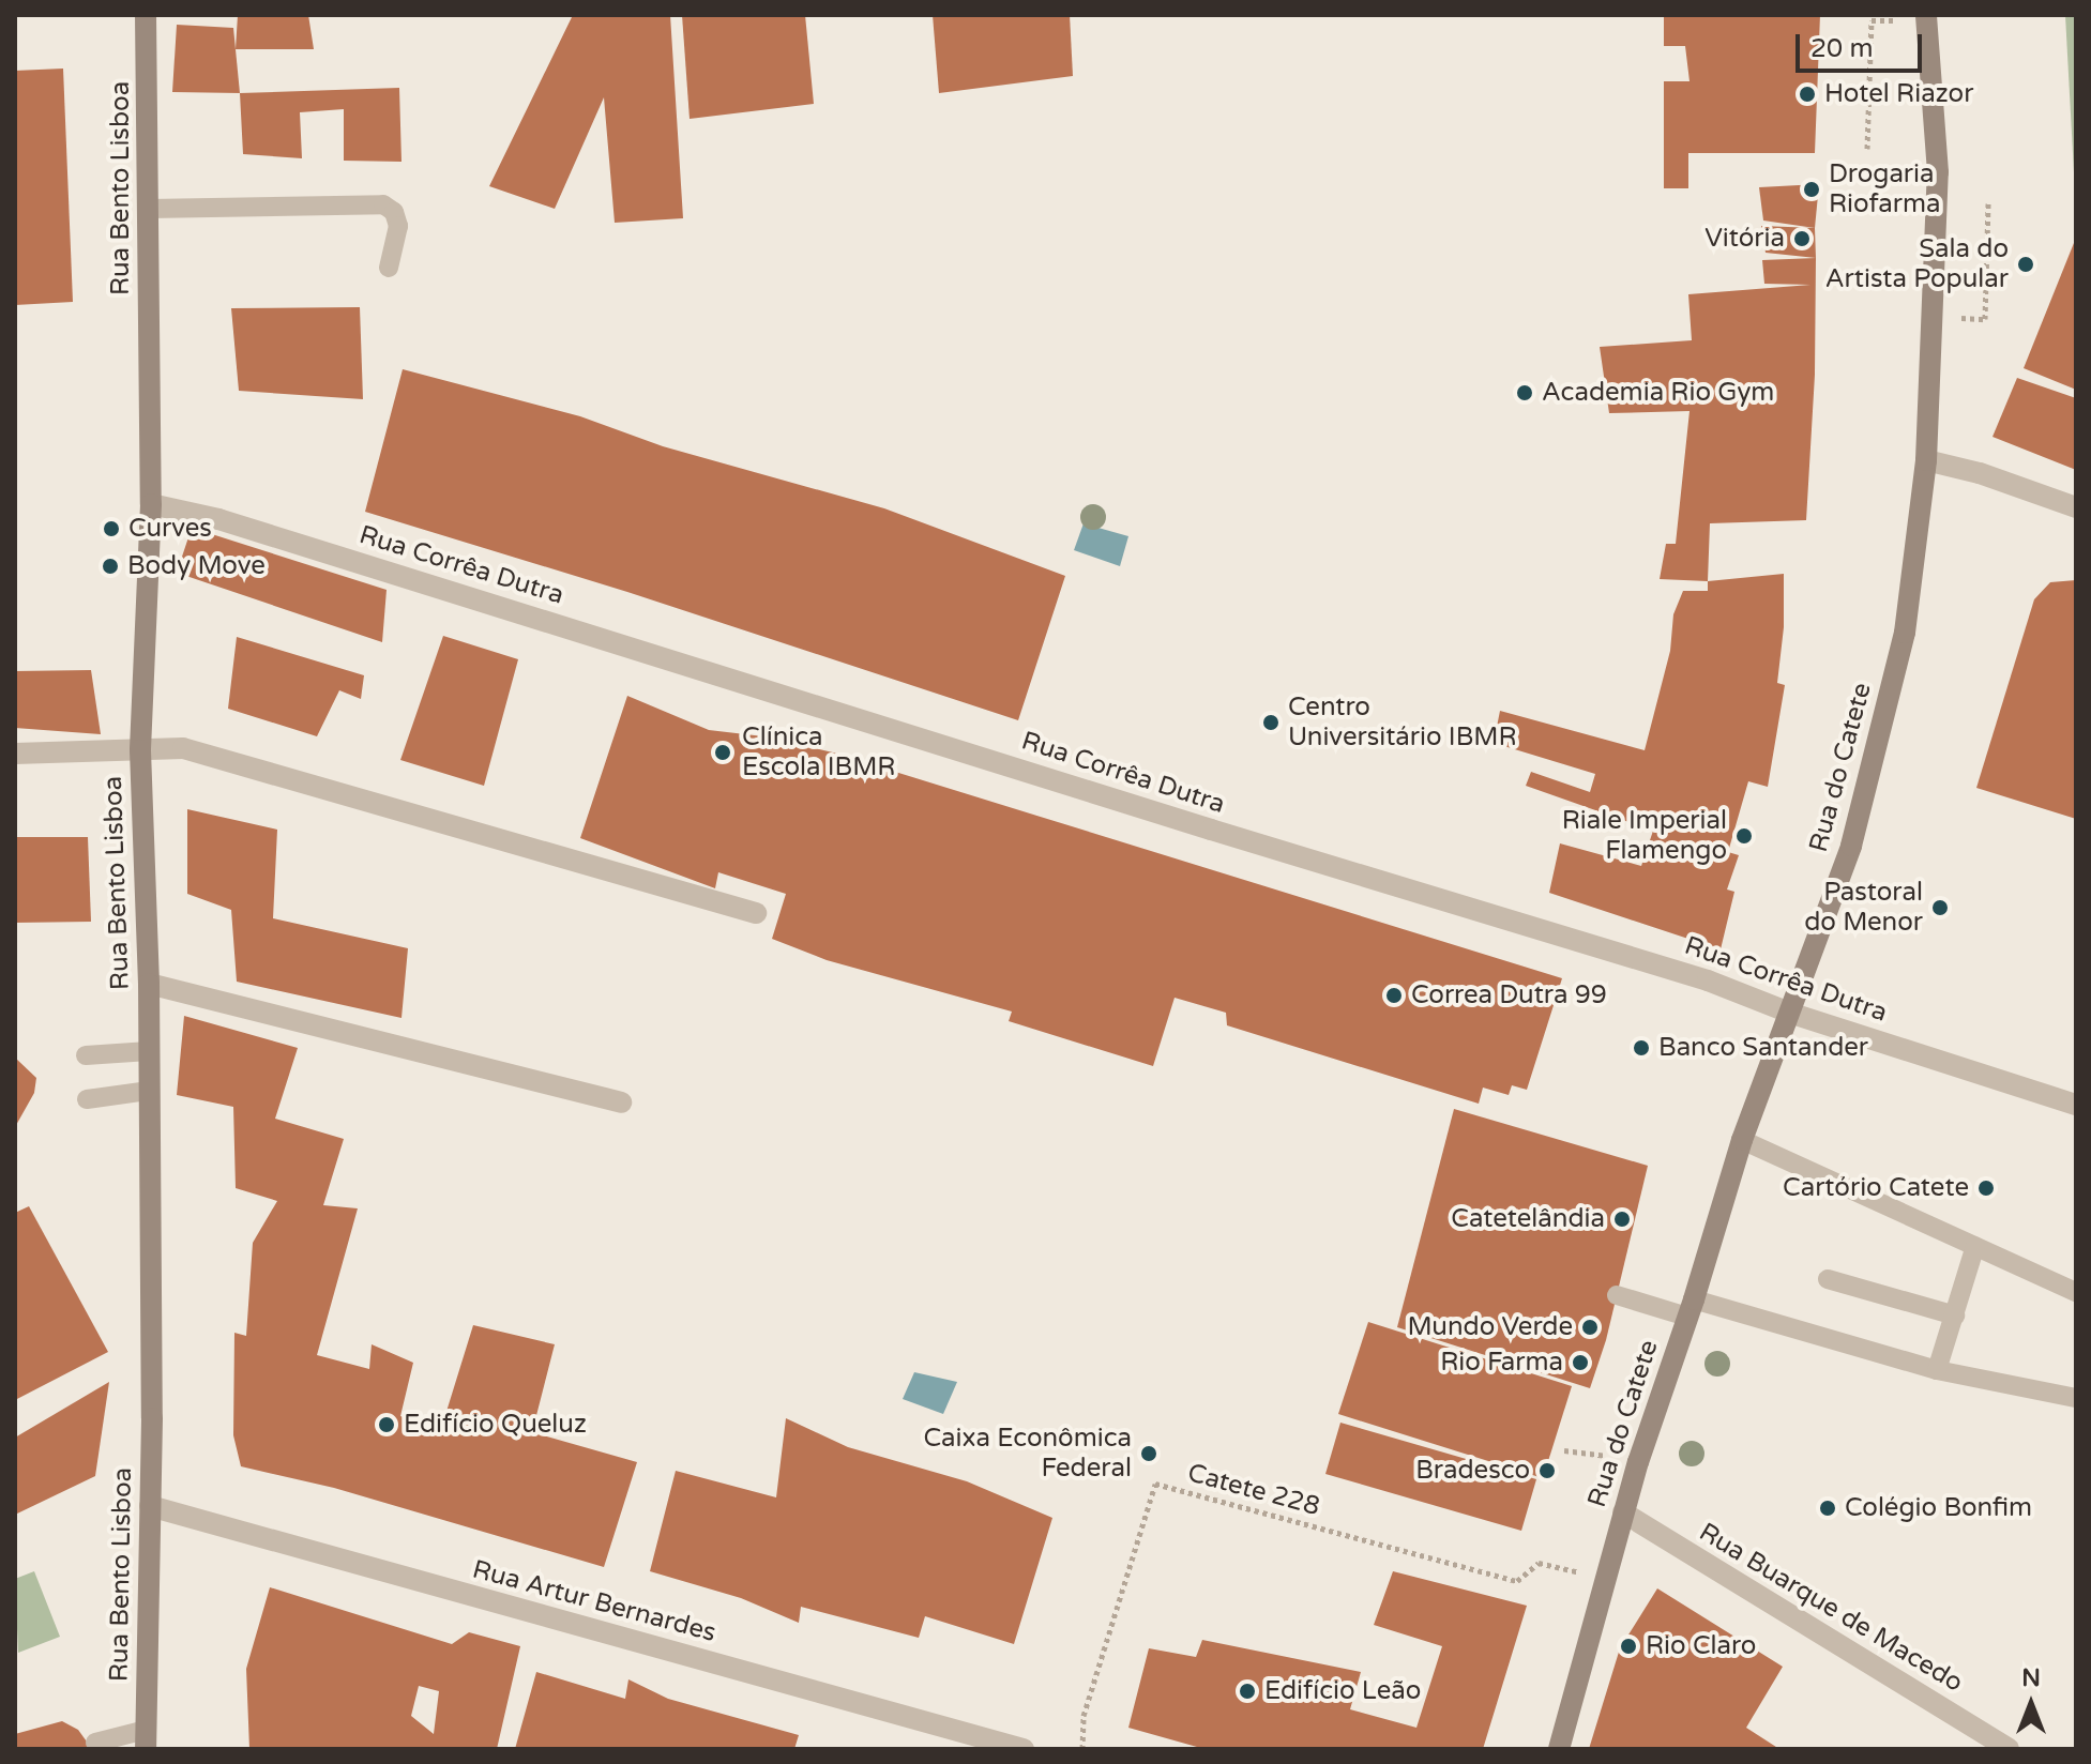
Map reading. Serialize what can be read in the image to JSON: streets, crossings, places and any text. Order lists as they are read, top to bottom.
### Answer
{
  "streets": {
    "main road": ["Rua Bento Lisboa", "Rua do Catete"],
    "street": ["Rua Corrêa Dutra", "Rua Artur Bernardes", "Rua Buarque de Macedo"],
    "path": ["Catete 228"]
  },
  "crossings": [
    ["Rua Bento Lisboa", "Rua Corrêa Dutra"],
    ["Rua Bento Lisboa", "Rua Artur Bernardes"],
    ["Rua Corrêa Dutra", "Rua do Catete"],
    ["Rua do Catete", "Catete 228"],
    ["Rua do Catete", "Rua Buarque de Macedo"]
  ],
  "places": [
    "Hotel Riazor",
    "Drogaria Riofarma",
    "Vitória",
    "Sala do Artista Popular",
    "Academia Rio Gym",
    "Curves",
    "Body Move",
    "Centro Universitário IBMR",
    "Clínica Escola IBMR",
    "Riale Imperial Flamengo",
    "Pastoral do Menor",
    "Correa Dutra 99",
    "Banco Santander",
    "Cartório Catete",
    "Catetelândia",
    "Mundo Verde",
    "Rio Farma",
    "Edifício Queluz",
    "Caixa Econômica Federal",
    "Bradesco",
    "Colégio Bonfim",
    "Rio Claro",
    "Edifício Leão"
  ],
  "scale_bar": "20 m",
  "north": "top"
}
